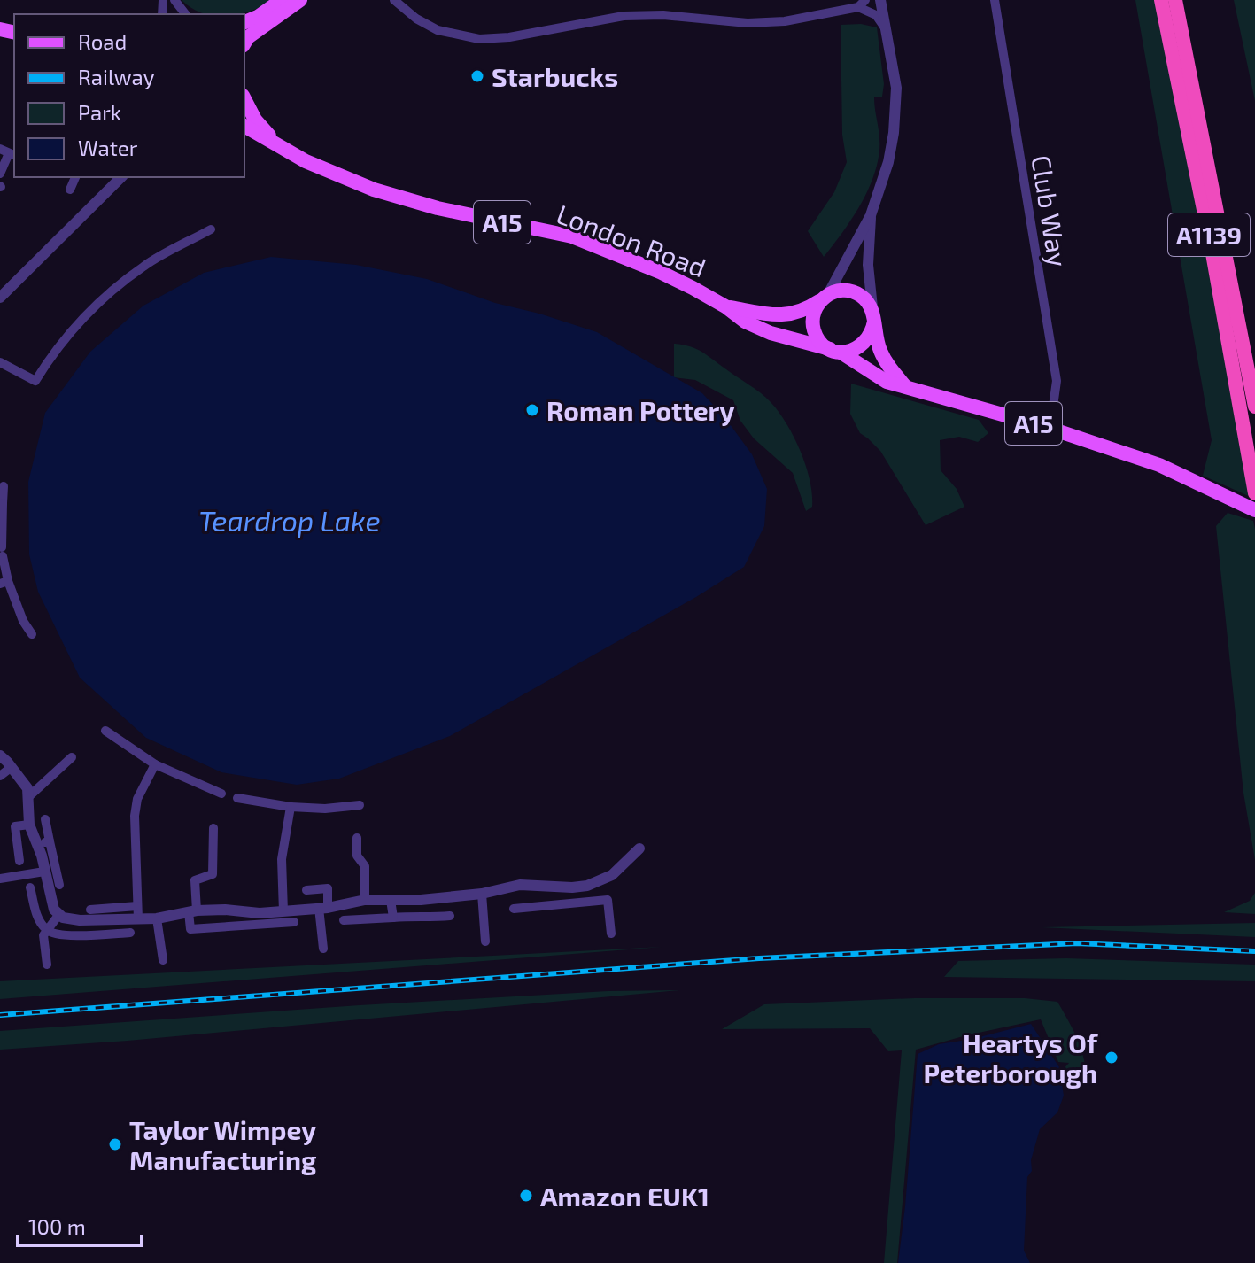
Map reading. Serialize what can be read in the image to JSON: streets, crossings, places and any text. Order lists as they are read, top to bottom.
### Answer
{
  "streets": {
    "highway": ["A1139"],
    "main road": ["A15", "London Road"],
    "street": ["Club Way"]
  },
  "crossings": [
    ["Club Way", "London Road"],
    ["A15", "London Road"]
  ],
  "water": ["Teardrop Lake"],
  "places": [
    "Starbucks",
    "Roman Pottery",
    "Heartys Of Peterborough",
    "Taylor Wimpey Manufacturing",
    "Amazon EUK1"
  ],
  "legend": [
    "Road",
    "Railway",
    "Park",
    "Water"
  ],
  "scale_bar": "100 m"
}
